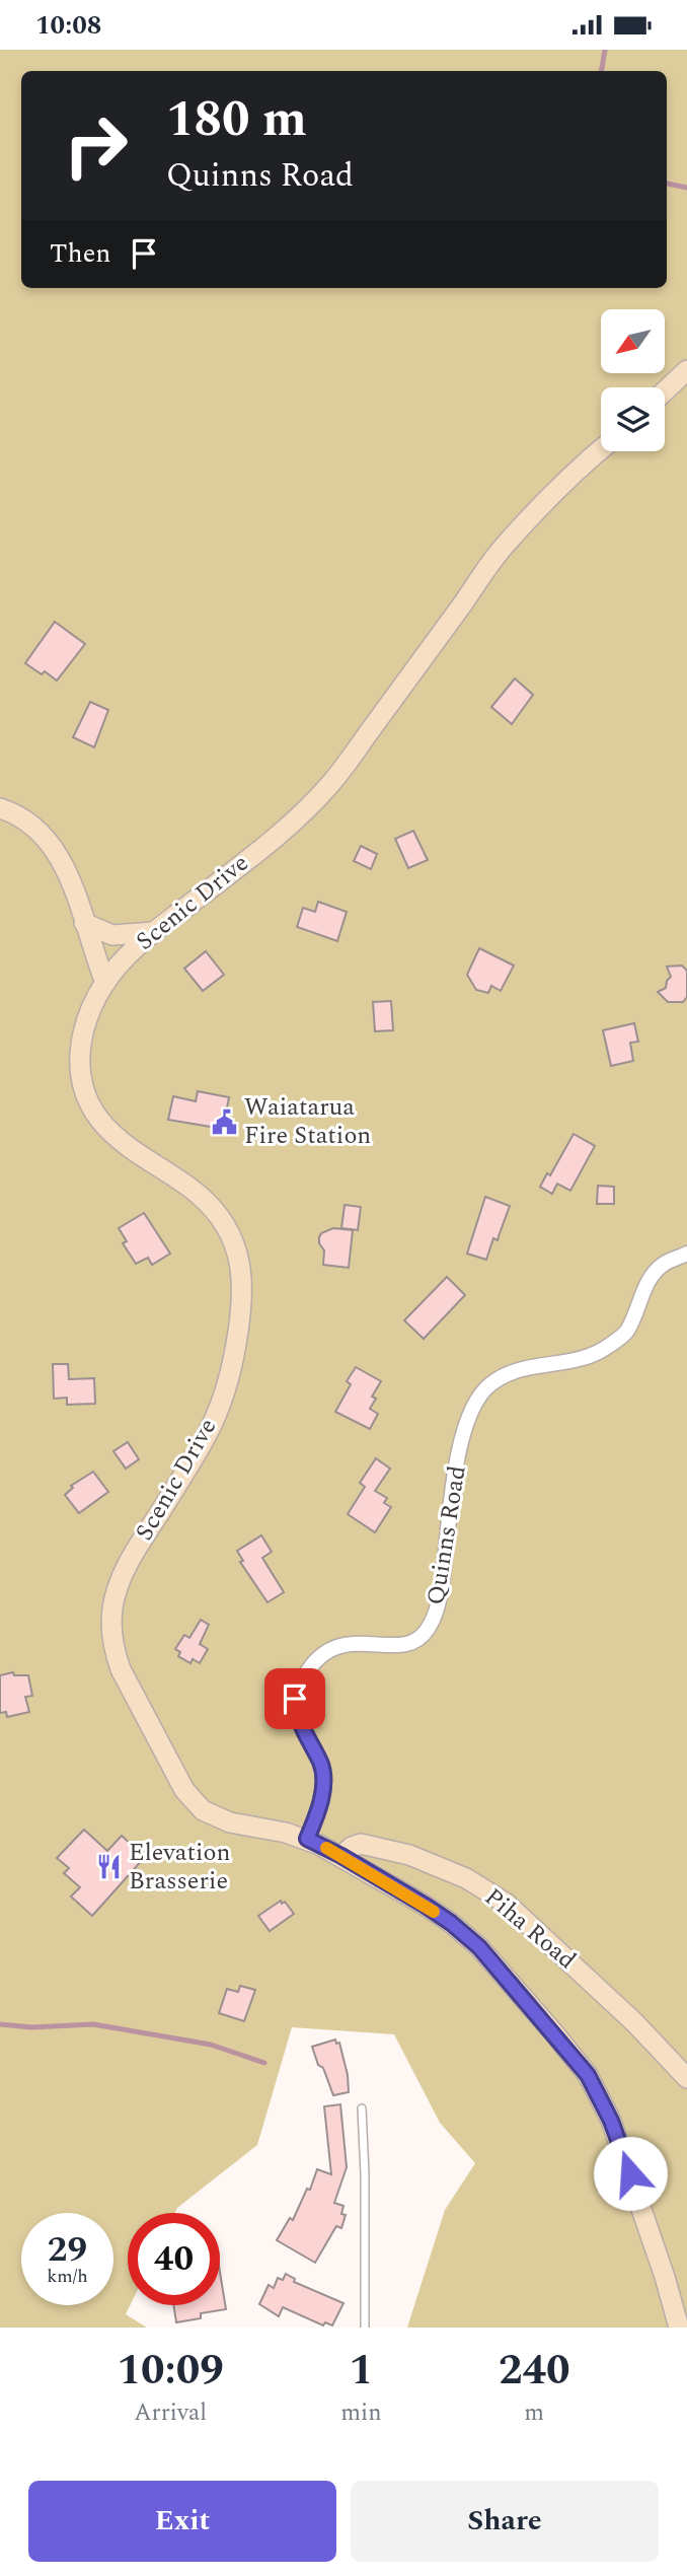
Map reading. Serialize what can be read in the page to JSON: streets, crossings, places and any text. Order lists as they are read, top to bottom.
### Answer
{
  "streets": {
    "main road": ["Scenic Drive", "Piha Road"],
    "street": ["Quinns Road"]
  },
  "crossings": [
    ["Scenic Drive", "Quinns Road"],
    ["Scenic Drive", "Piha Road"]
  ],
  "places": {
    "public building": ["Waiatarua Fire Station"],
    "restaurant": ["Elevation Brasserie"]
  },
  "north": "bottom left",
  "page": {
    "status": "10:08",
    "turn": ["180 m", "Quinns Road"],
    "then": "Then",
    "speed": "29 km/h",
    "limit": "40",
    "eta": [
      "10:09",
      "Arrival",
      "1",
      "min",
      "240",
      "m"
    ],
    "buttons": ["Exit", "Share"]
  }
}
